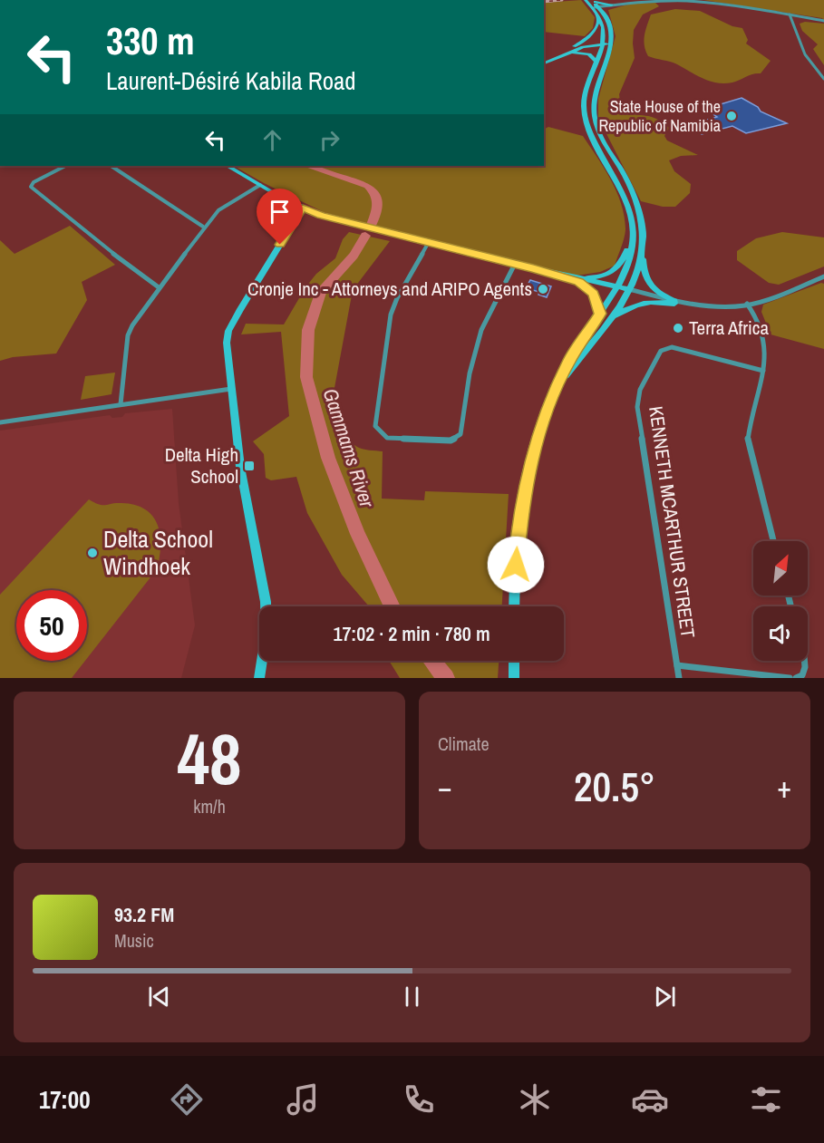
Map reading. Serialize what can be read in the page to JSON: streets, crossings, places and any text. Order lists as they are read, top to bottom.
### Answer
{
  "streets": {
    "street": ["KENNETH MCARTHUR STREET"]
  },
  "water": ["Gammams River"],
  "places": {
    "other": [
      "State House of the Republic of Namibia",
      "Cronje Inc - Attorneys and ARIPO Agents",
      "Terra Africa",
      "Delta School Windhoek"
    ],
    "transit": ["Delta High School"]
  },
  "north": "top right",
  "page": {
    "turn": ["330 m", "Laurent-Désiré Kabila Road"],
    "limit": "50",
    "trip": "17:02 · 2 min · 780 m",
    "tile": [
      ["48", "km/h"],
      "Climate"
    ],
    "heat": ["−", "20.5°", "+"],
    "song": ["93.2 FM", "Music"],
    "tabs": "17:00"
  }
}
